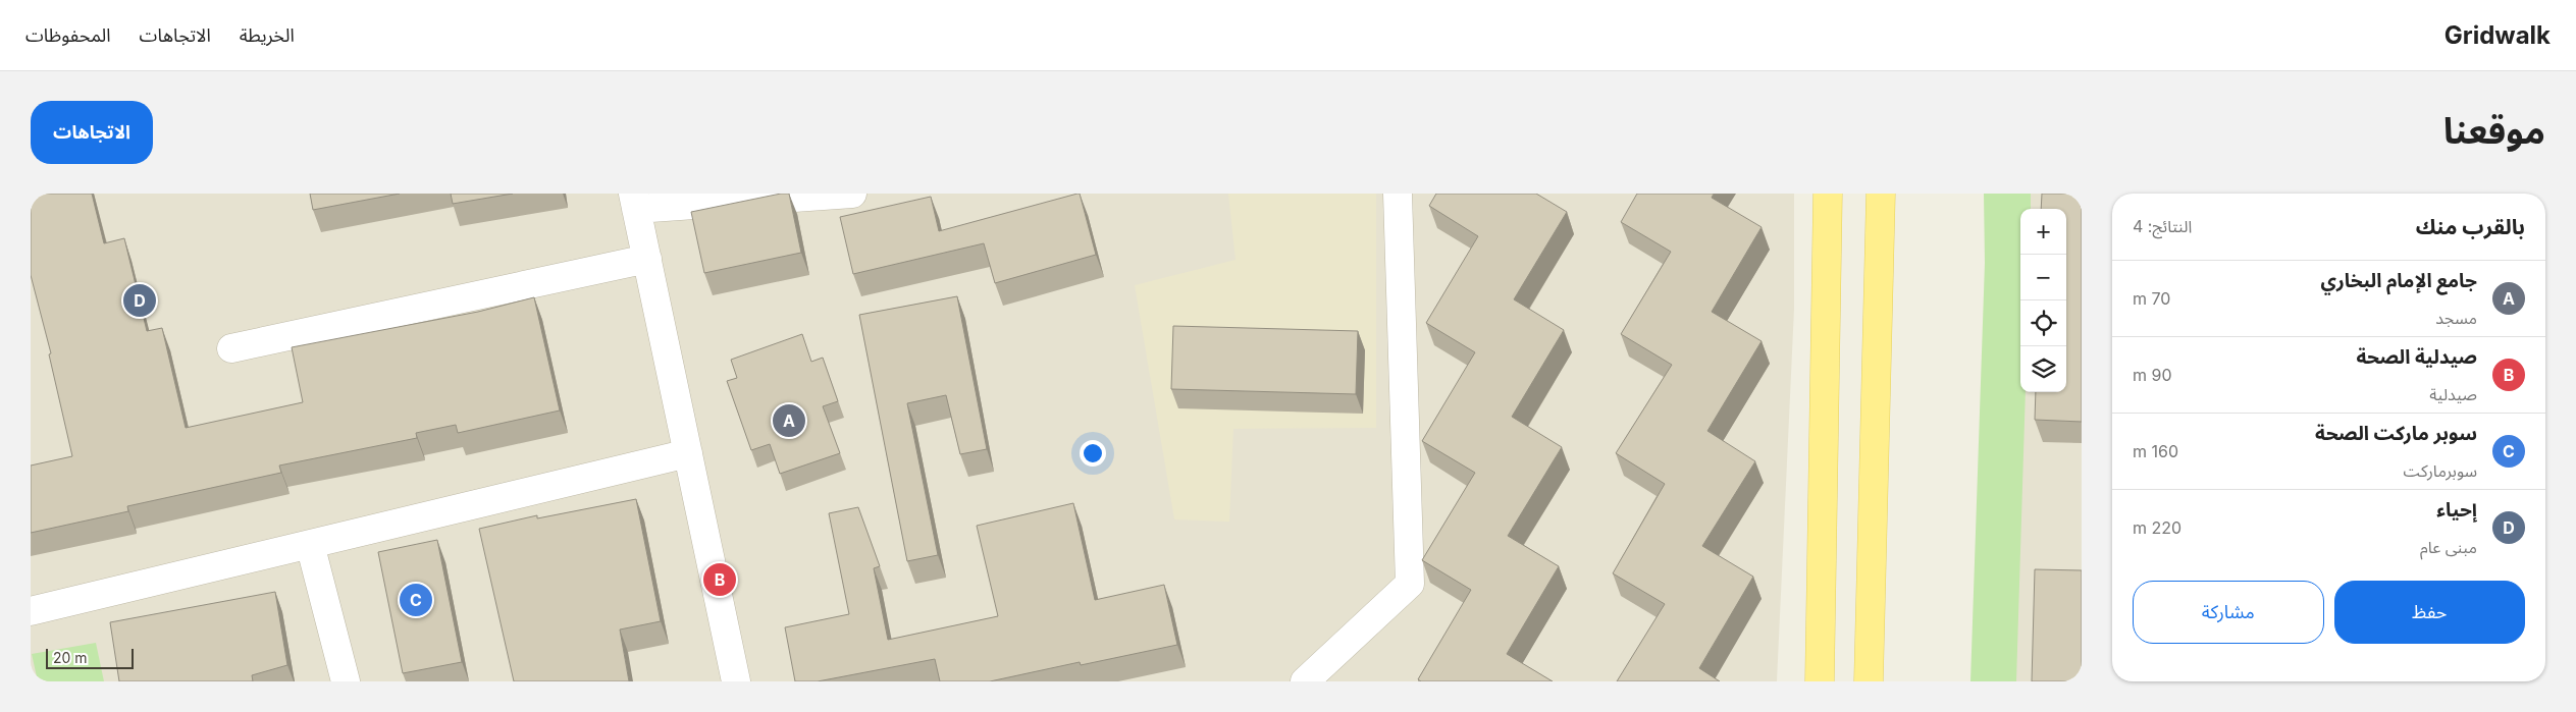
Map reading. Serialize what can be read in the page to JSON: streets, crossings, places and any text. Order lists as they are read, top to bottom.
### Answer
{
  "scale_bar": "20 m",
  "page": {
    "header": "Gridwalk",
    "nav": ["الخريطة", "الاتجاهات", "المحفوظات"],
    "title": "موقعنا",
    "buttons": [
      "الاتجاهات",
      ["حفظ", "مشاركة"]
    ],
    "heading": ["بالقرب منك", "النتائج: 4"],
    "map_buttons": ["+", "−"],
    "list": [
      {
        "mark": "A",
        "name": "جامع الإمام البخاري",
        "note": "مسجد",
        "value": "70 m"
      },
      {
        "mark": "B",
        "name": "صيدلية الصحة",
        "note": "صيدلية",
        "value": "90 m"
      },
      {
        "mark": "C",
        "name": "سوبر ماركت الصحة",
        "note": "سوبرماركت",
        "value": "160 m"
      },
      {
        "mark": "D",
        "name": "إحياء",
        "note": "مبنى عام",
        "value": "220 m"
      }
    ],
    "pins": [
      "D",
      "A",
      "B",
      "C"
    ],
    "scale": "20 m"
  }
}
